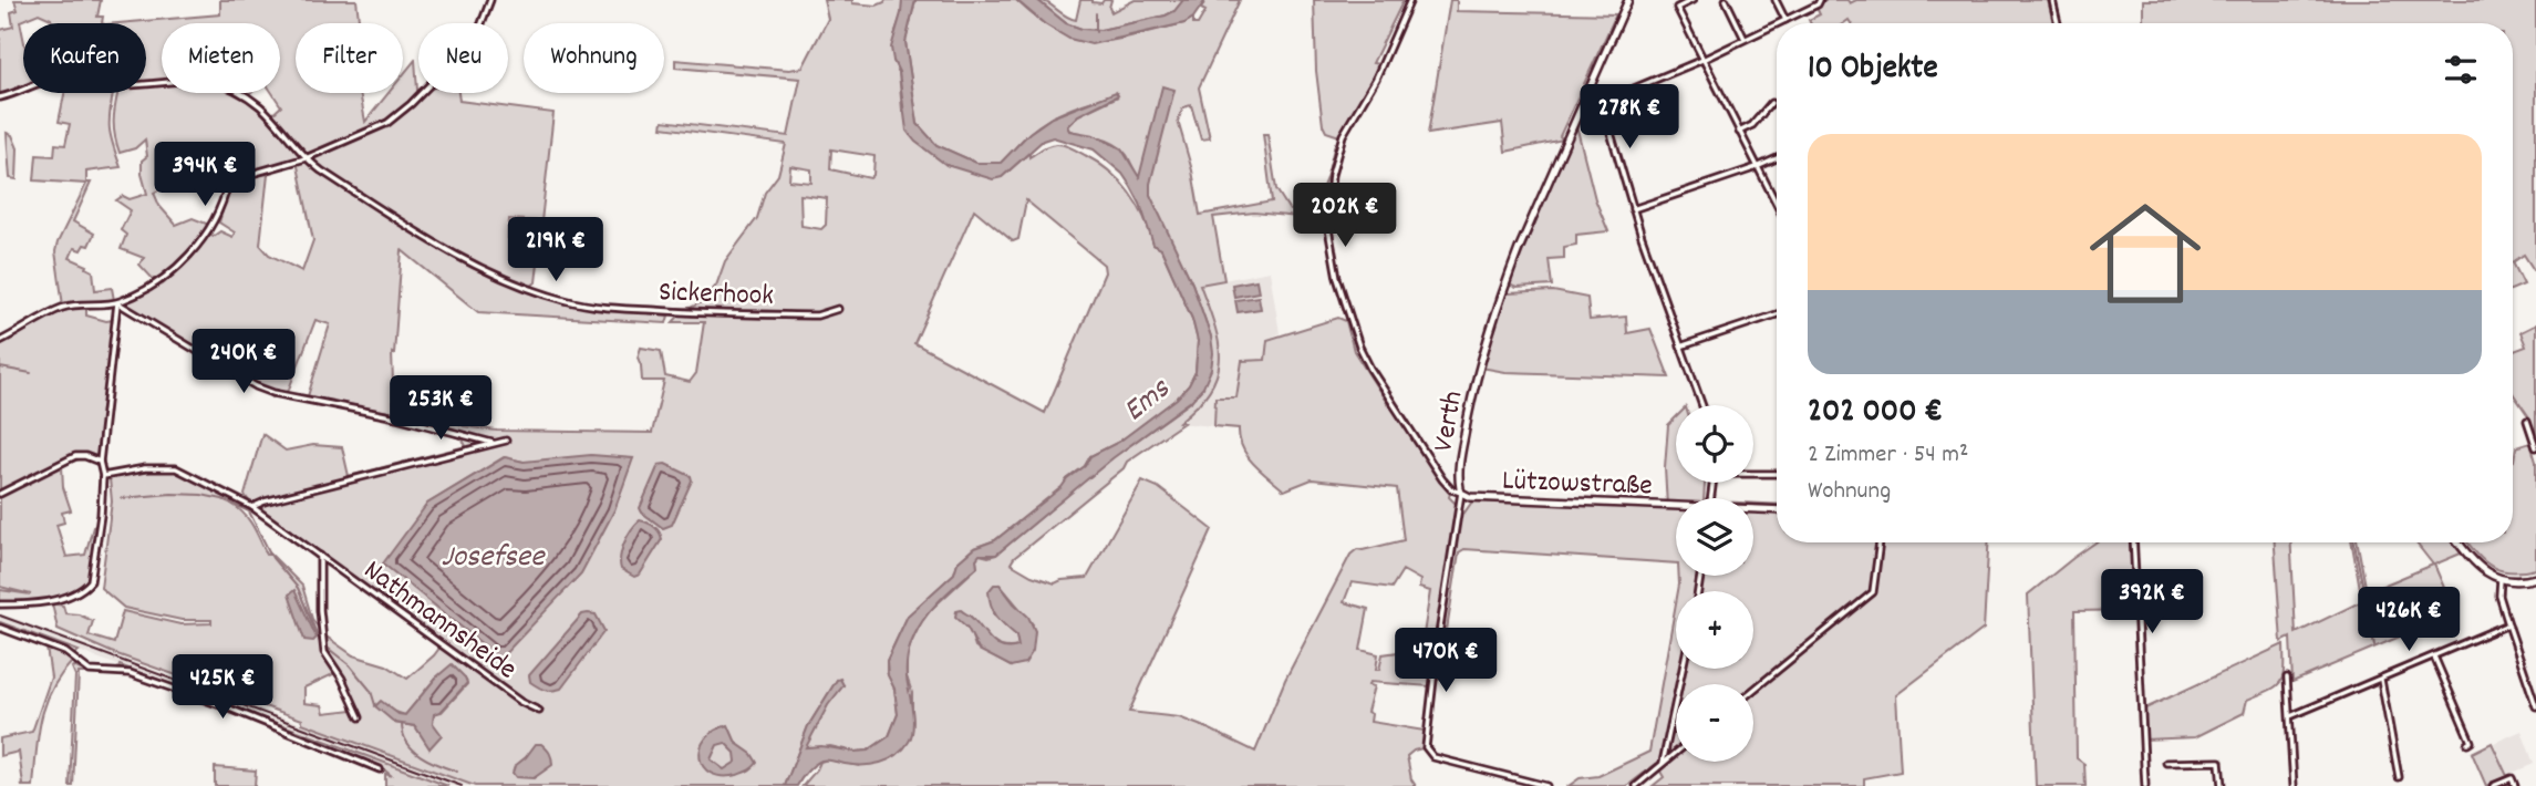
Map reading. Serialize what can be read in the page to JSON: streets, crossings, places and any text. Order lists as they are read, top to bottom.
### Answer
{
  "streets": {
    "street": [
      "Sickerhook",
      "Verth",
      "Lützowstraße",
      "Nathmannsheide"
    ]
  },
  "crossings": [
    ["Verth", "Lützowstraße"]
  ],
  "water": ["Ems", "Josefsee"],
  "page": {
    "chip": [
      "Kaufen",
      "Mieten",
      "Filter",
      "Neu",
      "Wohnung"
    ],
    "heading": "10 Objekte",
    "price": [
      "278K €",
      "394K €",
      "202K €",
      "219K €",
      "240K €",
      "253K €",
      "392K €",
      "426K €",
      "470K €",
      "425K €"
    ],
    "list": [
      {
        "name": "202 000 €",
        "note": "2 Zimmer · 54 m² · Wohnung"
      }
    ],
    "map_buttons": ["+", "−"]
  }
}
